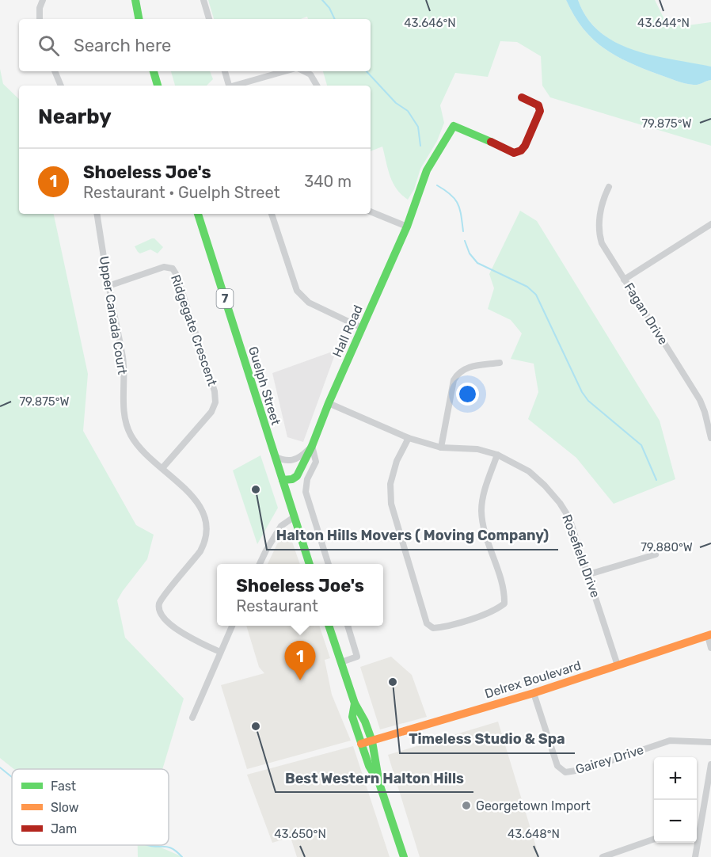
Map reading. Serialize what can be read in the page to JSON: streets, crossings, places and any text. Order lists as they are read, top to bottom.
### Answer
{
  "streets": {
    "street": [
      "7",
      "Fagan Drive",
      "Upper Canada Court",
      "Ridgegate Crescent",
      "Hall Road",
      "Guelph Street",
      "Rosefield Drive",
      "Delrex Boulevard",
      "Gairey Drive"
    ]
  },
  "crossings": [
    ["Upper Canada Court", "Ridgegate Crescent"],
    ["Hall Road", "Guelph Street"],
    ["Hall Road", "Rosefield Drive"],
    ["Rosefield Drive", "Delrex Boulevard"],
    ["Delrex Boulevard", "Gairey Drive"]
  ],
  "places": [
    "Halton Hills Movers ( Moving Company)",
    "Timeless Studio & Spa",
    "Best Western Halton Hills",
    "Georgetown Import"
  ],
  "legend": ["Fast", "Slow", "Jam"],
  "page": {
    "search": "Search here",
    "heading": "Nearby",
    "list": [
      {
        "mark": "1",
        "name": "Shoeless Joe's",
        "note": "Restaurant · Guelph Street",
        "value": "340 m"
      }
    ],
    "popup": ["Shoeless Joe's", "Restaurant"],
    "pins": "1",
    "map_buttons": ["+", "−"]
  },
  "coordinates": [
    "43.646°N",
    "43.644°N",
    "79.875°W",
    "79.880°W",
    "43.650°N",
    "43.648°N"
  ]
}
